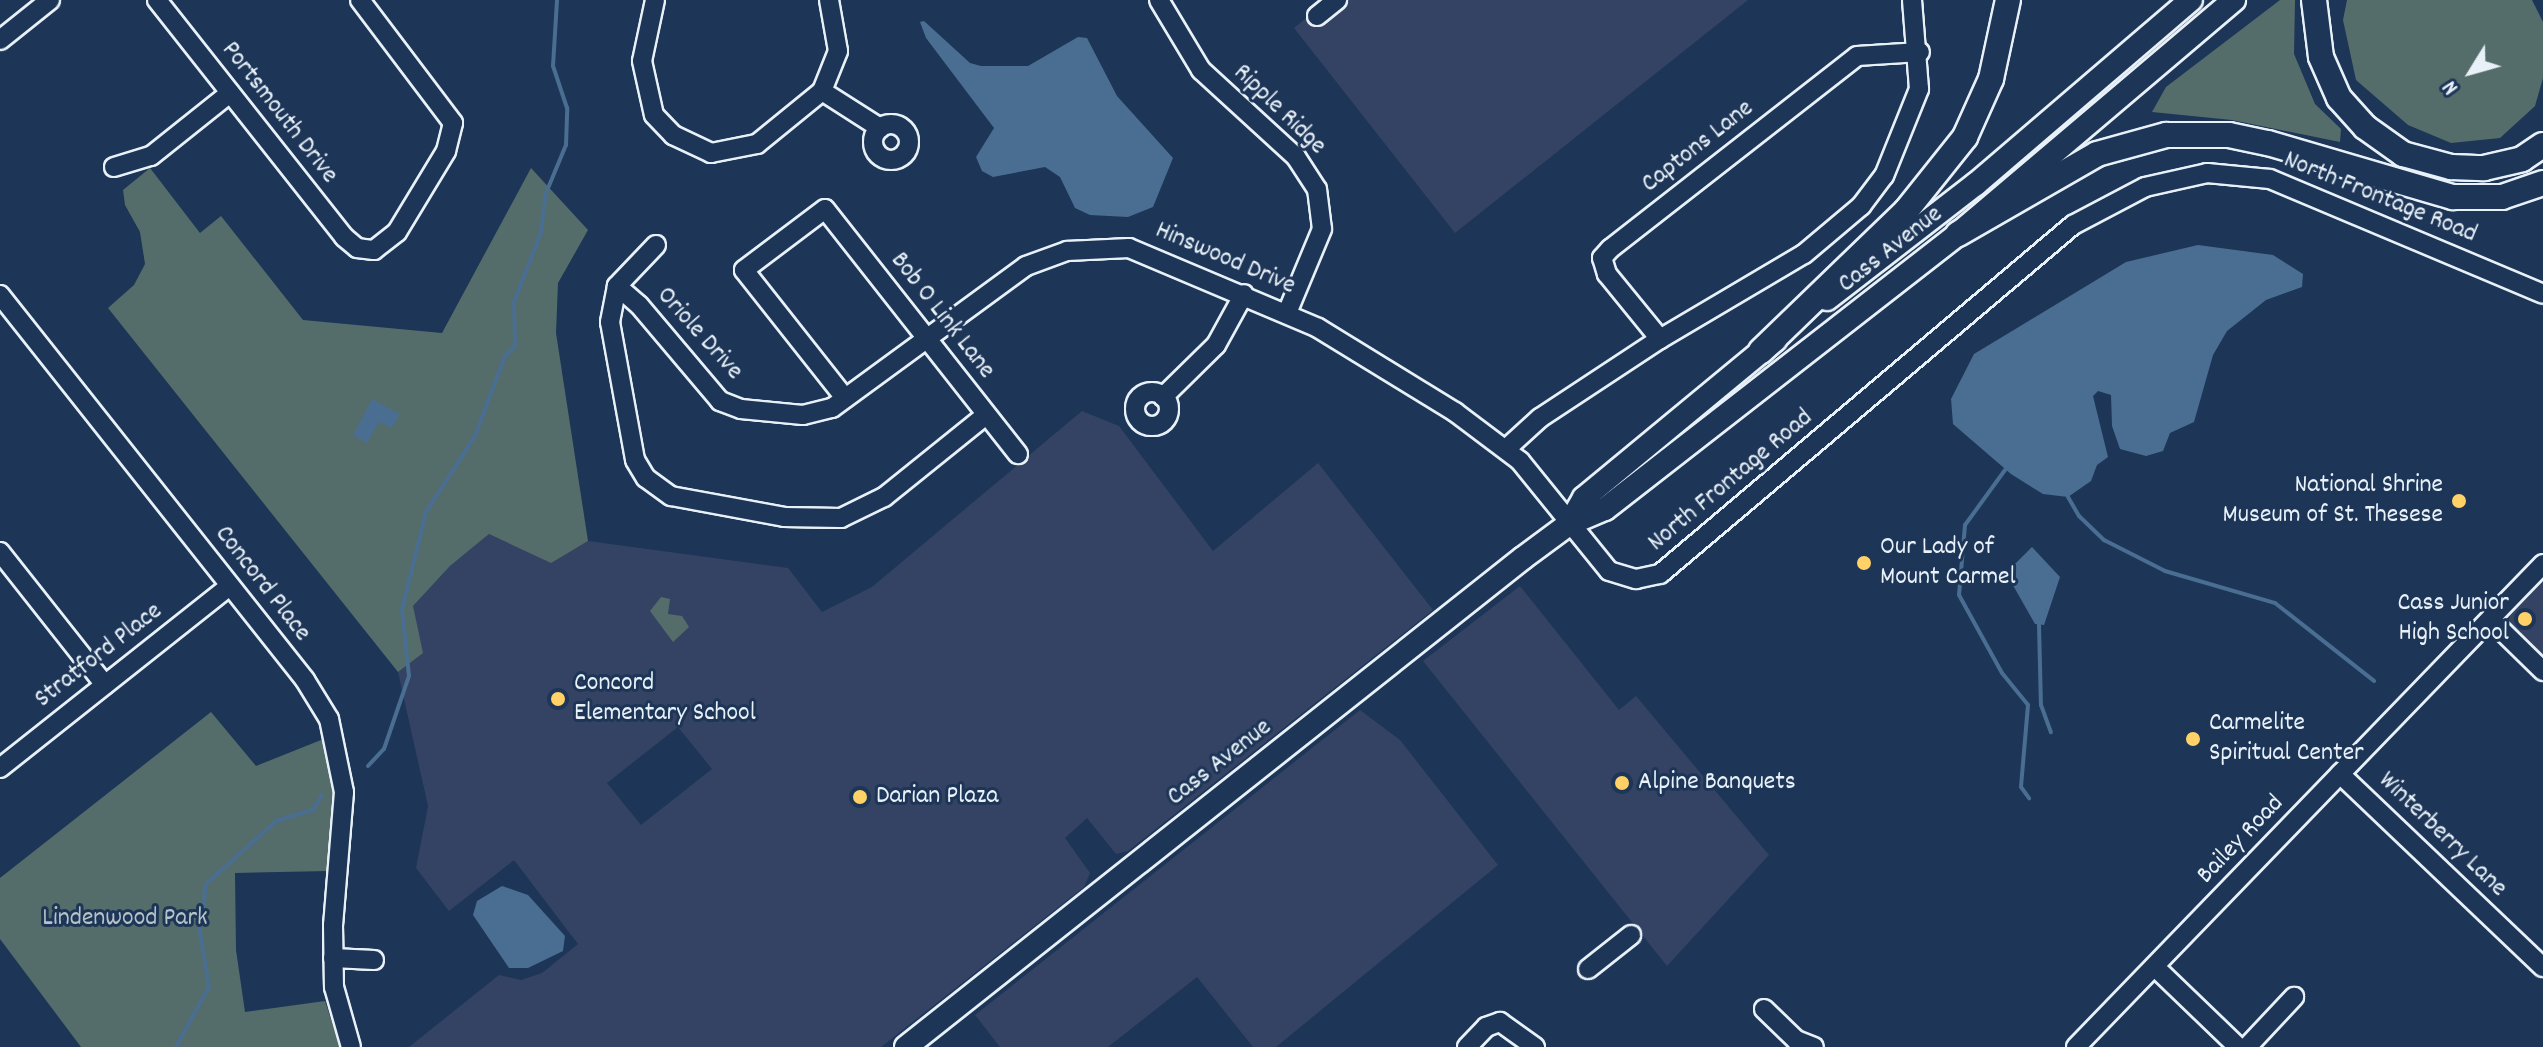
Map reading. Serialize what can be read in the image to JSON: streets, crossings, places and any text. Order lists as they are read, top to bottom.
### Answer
{
  "streets": {
    "main road": ["Cass Avenue"],
    "street": [
      "Ripple Ridge",
      "Portsmouth Drive",
      "Captons Lane",
      "North Frontage Road",
      "Hinswood Drive",
      "Bob O Link Lane",
      "Oriole Drive",
      "Concord Place",
      "Stratford Place",
      "Winterberry Lane",
      "Bailey Road"
    ]
  },
  "crossings": [
    ["Ripple Ridge", "Hinswood Drive"],
    ["North Frontage Road", "Cass Avenue"],
    ["North Frontage Road", "Hinswood Drive"],
    ["Hinswood Drive", "Bob O Link Lane"],
    ["Hinswood Drive", "Oriole Drive"],
    ["Bob O Link Lane", "Oriole Drive"],
    ["Concord Place", "Stratford Place"],
    ["Winterberry Lane", "Bailey Road"]
  ],
  "parks": ["Lindenwood Park"],
  "places": [
    "National Shrine Museum of St. Thesese",
    "Our Lady of Mount Carmel",
    "Cass Junior High School",
    "Concord Elementary School",
    "Carmelite Spiritual Center",
    "Alpine Banquets",
    "Darian Plaza"
  ],
  "north": "bottom left"
}
